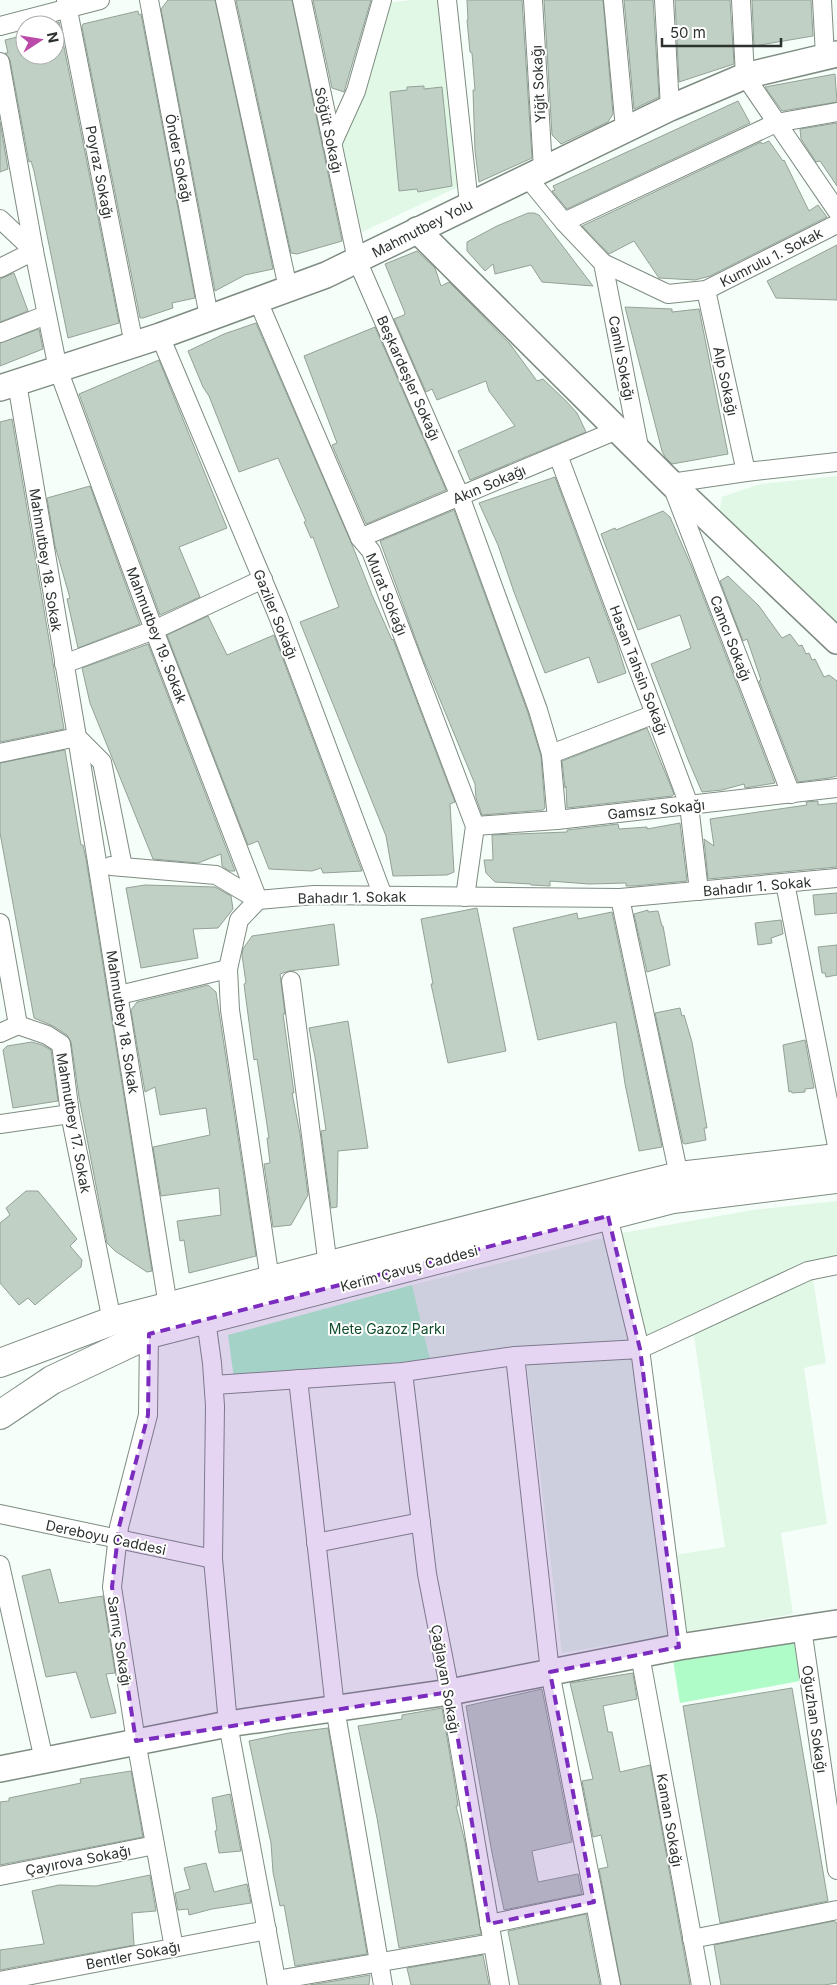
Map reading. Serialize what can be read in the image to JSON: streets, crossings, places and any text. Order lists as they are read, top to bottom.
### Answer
{
  "streets": {
    "main road": ["Kerim Çavuş Caddesi"],
    "street": [
      "Yiğit Sokağı",
      "Söğüt Sokağı",
      "Önder Sokağı",
      "Poyraz Sokağı",
      "Mahmutbey Yolu",
      "Kumrulu 1. Sokak",
      "Camlı Sokağı",
      "Beşkardeşler Sokağı",
      "Alp Sokağı",
      "Akın Sokağı",
      "Mahmutbey 18. Sokak",
      "Murat Sokağı",
      "Gaziler Sokağı",
      "Mahmutbey 19. Sokak",
      "Camcı Sokağı",
      "Hasan Tahsin Sokağı",
      "Gamsız Sokağı",
      "Bahadır 1. Sokak",
      "Mahmutbey 17. Sokak",
      "Dereboyu Caddesi",
      "Sarnıç Sokağı",
      "Çağlayan Sokağı",
      "Oğuzhan Sokağı",
      "Kaman Sokağı",
      "Çayırova Sokağı",
      "Bentler Sokağı"
    ]
  },
  "crossings": [
    ["Yiğit Sokağı", "Mahmutbey Yolu"],
    ["Söğüt Sokağı", "Mahmutbey Yolu"],
    ["Söğüt Sokağı", "Beşkardeşler Sokağı"],
    ["Önder Sokağı", "Mahmutbey Yolu"],
    ["Poyraz Sokağı", "Mahmutbey Yolu"],
    ["Mahmutbey Yolu", "Beşkardeşler Sokağı"],
    ["Mahmutbey Yolu", "Mahmutbey 18. Sokak"],
    ["Mahmutbey Yolu", "Murat Sokağı"],
    ["Mahmutbey Yolu", "Gaziler Sokağı"],
    ["Mahmutbey Yolu", "Mahmutbey 19. Sokak"],
    ["Kumrulu 1. Sokak", "Alp Sokağı"],
    ["Beşkardeşler Sokağı", "Akın Sokağı"],
    ["Beşkardeşler Sokağı", "Gamsız Sokağı"],
    ["Akın Sokağı", "Murat Sokağı"],
    ["Akın Sokağı", "Hasan Tahsin Sokağı"],
    ["Mahmutbey 18. Sokak", "Kerim Çavuş Caddesi"],
    ["Murat Sokağı", "Gamsız Sokağı"],
    ["Murat Sokağı", "Bahadır 1. Sokak"],
    ["Gaziler Sokağı", "Bahadır 1. Sokak"],
    ["Mahmutbey 19. Sokak", "Bahadır 1. Sokak"],
    ["Camcı Sokağı", "Gamsız Sokağı"],
    ["Hasan Tahsin Sokağı", "Gamsız Sokağı"],
    ["Hasan Tahsin Sokağı", "Bahadır 1. Sokak"],
    ["Mahmutbey 17. Sokak", "Kerim Çavuş Caddesi"],
    ["Kerim Çavuş Caddesi", "Sarnıç Sokağı"],
    ["Dereboyu Caddesi", "Sarnıç Sokağı"],
    ["Sarnıç Sokağı", "Çayırova Sokağı"],
    ["Sarnıç Sokağı", "Bentler Sokağı"]
  ],
  "parks": ["Mete Gazoz Parkı"],
  "scale_bar": "50 m",
  "north": "right"
}
